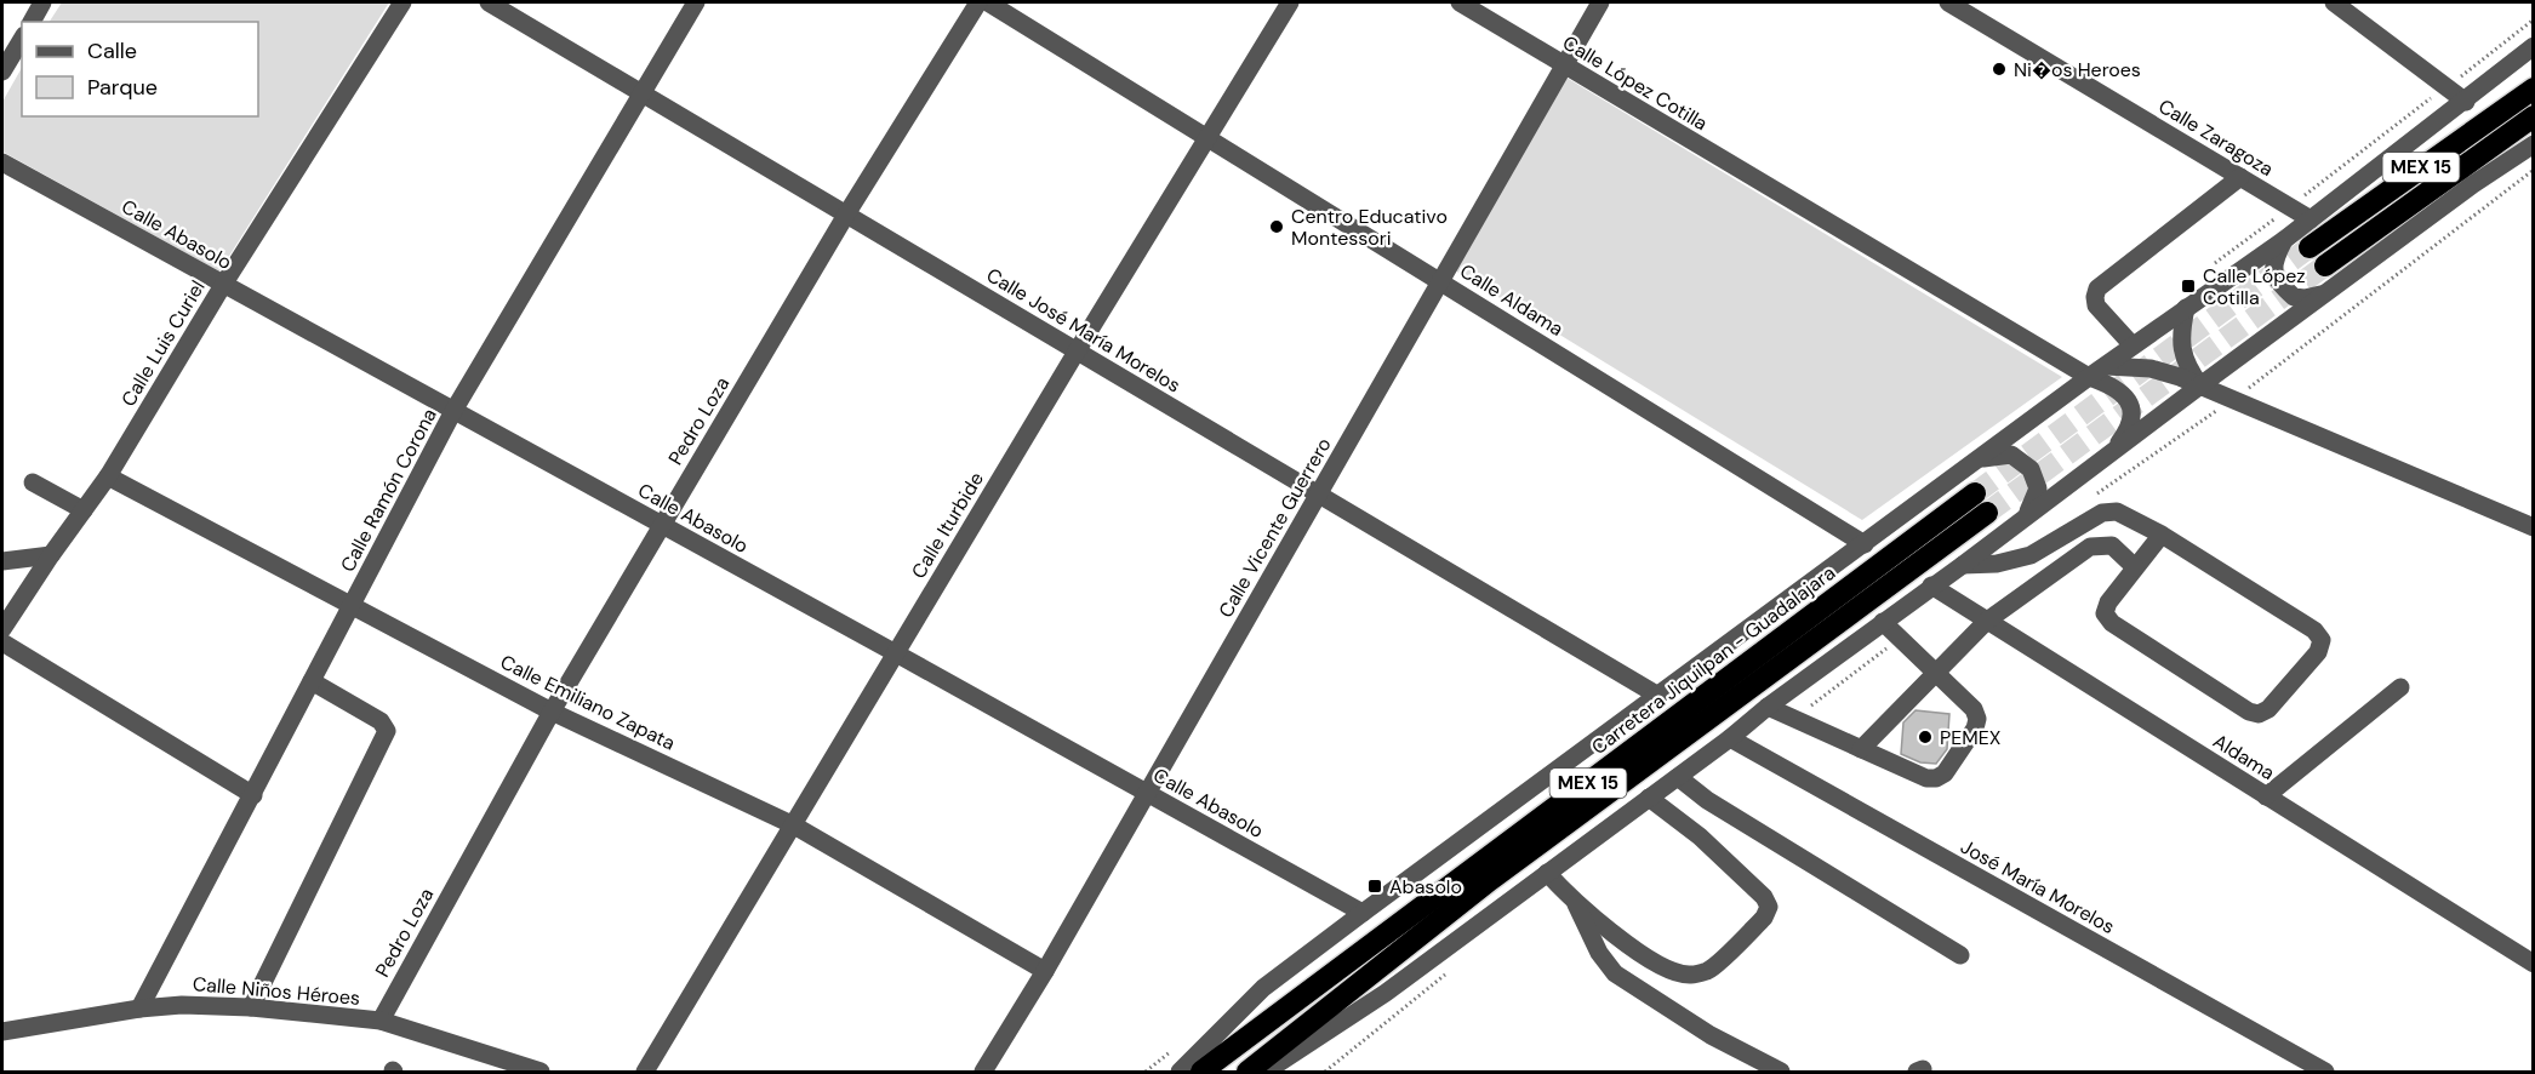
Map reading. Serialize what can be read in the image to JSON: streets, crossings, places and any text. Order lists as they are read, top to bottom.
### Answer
{
  "streets": {
    "highway": ["MEX 15", "Carretera Jiquilpan - Guadalajara"],
    "street": [
      "Calle López Cotilla",
      "Calle Zaragoza",
      "Calle Abasolo",
      "Calle Aldama",
      "Calle José María Morelos",
      "Calle Luis Curiel",
      "Pedro Loza",
      "Calle Ramón Corona",
      "Calle Iturbide",
      "Calle Vicente Guerrero",
      "Calle Emiliano Zapata",
      "Aldama",
      "José María Morelos",
      "Calle Niños Héroes"
    ]
  },
  "crossings": [
    ["Calle López Cotilla", "Calle Vicente Guerrero"],
    ["Calle Abasolo", "Calle Luis Curiel"],
    ["Calle Abasolo", "Pedro Loza"],
    ["Calle Abasolo", "Calle Ramón Corona"],
    ["Calle Abasolo", "Calle Iturbide"],
    ["Calle Abasolo", "Calle Vicente Guerrero"],
    ["Calle Aldama", "Calle Iturbide"],
    ["Calle Aldama", "Calle Vicente Guerrero"],
    ["Calle José María Morelos", "Pedro Loza"],
    ["Calle José María Morelos", "Calle Ramón Corona"],
    ["Calle José María Morelos", "Calle Iturbide"],
    ["Calle José María Morelos", "Calle Vicente Guerrero"],
    ["Calle Luis Curiel", "Calle Emiliano Zapata"],
    ["Pedro Loza", "Calle Emiliano Zapata"],
    ["Pedro Loza", "Calle Niños Héroes"],
    ["Calle Ramón Corona", "Calle Emiliano Zapata"],
    ["Calle Ramón Corona", "Calle Niños Héroes"],
    ["Calle Iturbide", "Calle Emiliano Zapata"],
    ["Calle Vicente Guerrero", "Calle Emiliano Zapata"]
  ],
  "places": {
    "other": ["Ni�os Heroes", "Centro Educativo Montessori", "PEMEX"],
    "transit": ["Calle López Cotilla", "Abasolo"]
  },
  "legend": ["Calle", "Parque"]
}
